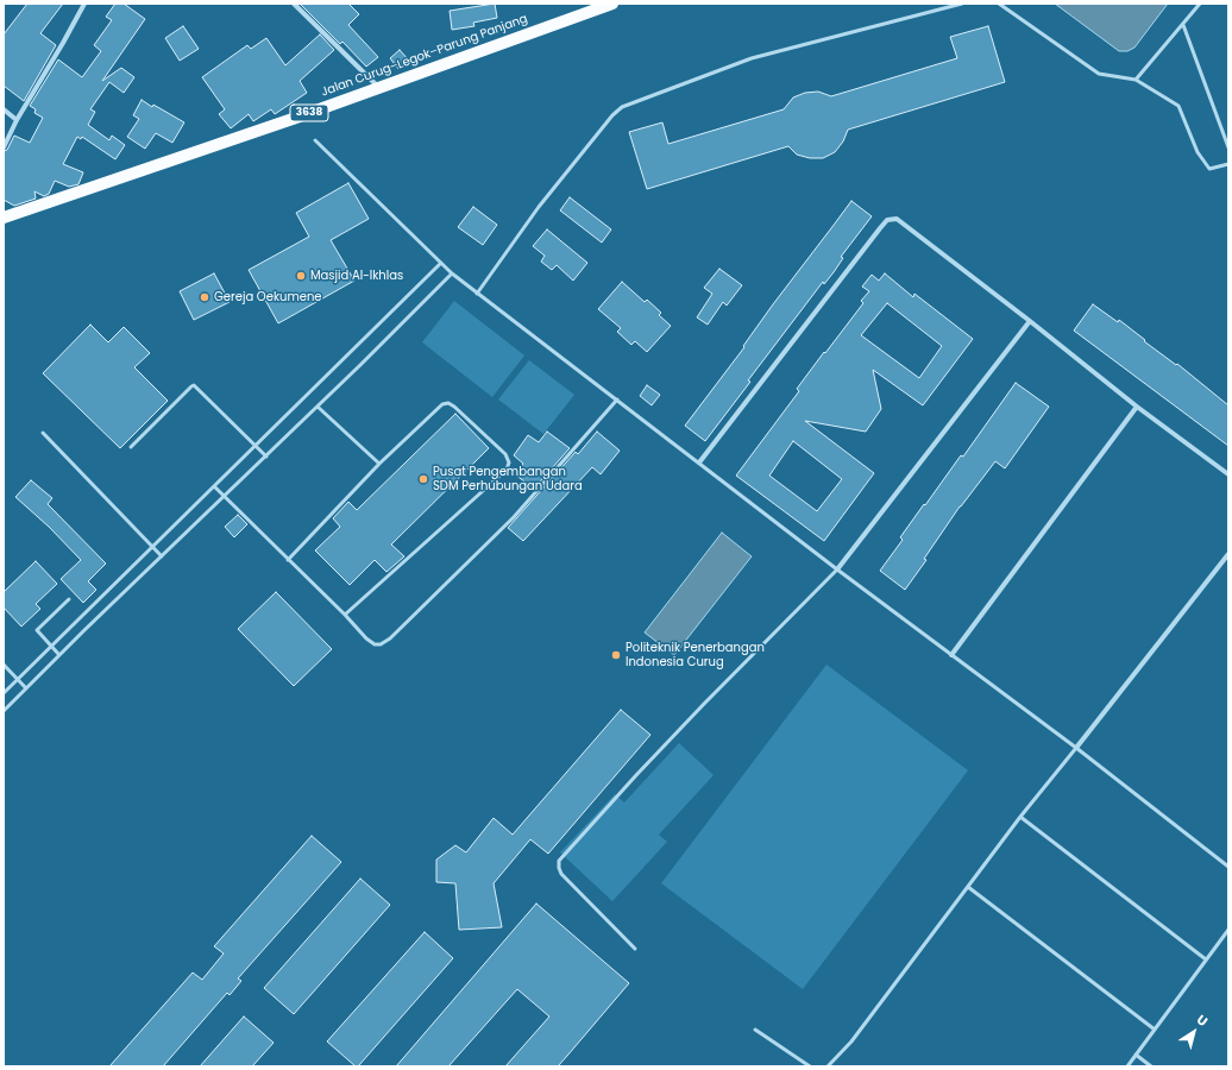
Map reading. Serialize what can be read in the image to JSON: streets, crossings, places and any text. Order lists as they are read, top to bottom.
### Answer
{
  "streets": {
    "main road": ["Jalan Curug–Legok–Parung Panjang", "3638"]
  },
  "places": [
    "Masjid Al-Ikhlas",
    "Gereja Oekumene",
    "Pusat Pengembangan SDM Perhubungan Udara",
    "Politeknik Penerbangan Indonesia Curug"
  ],
  "north": "top right"
}
